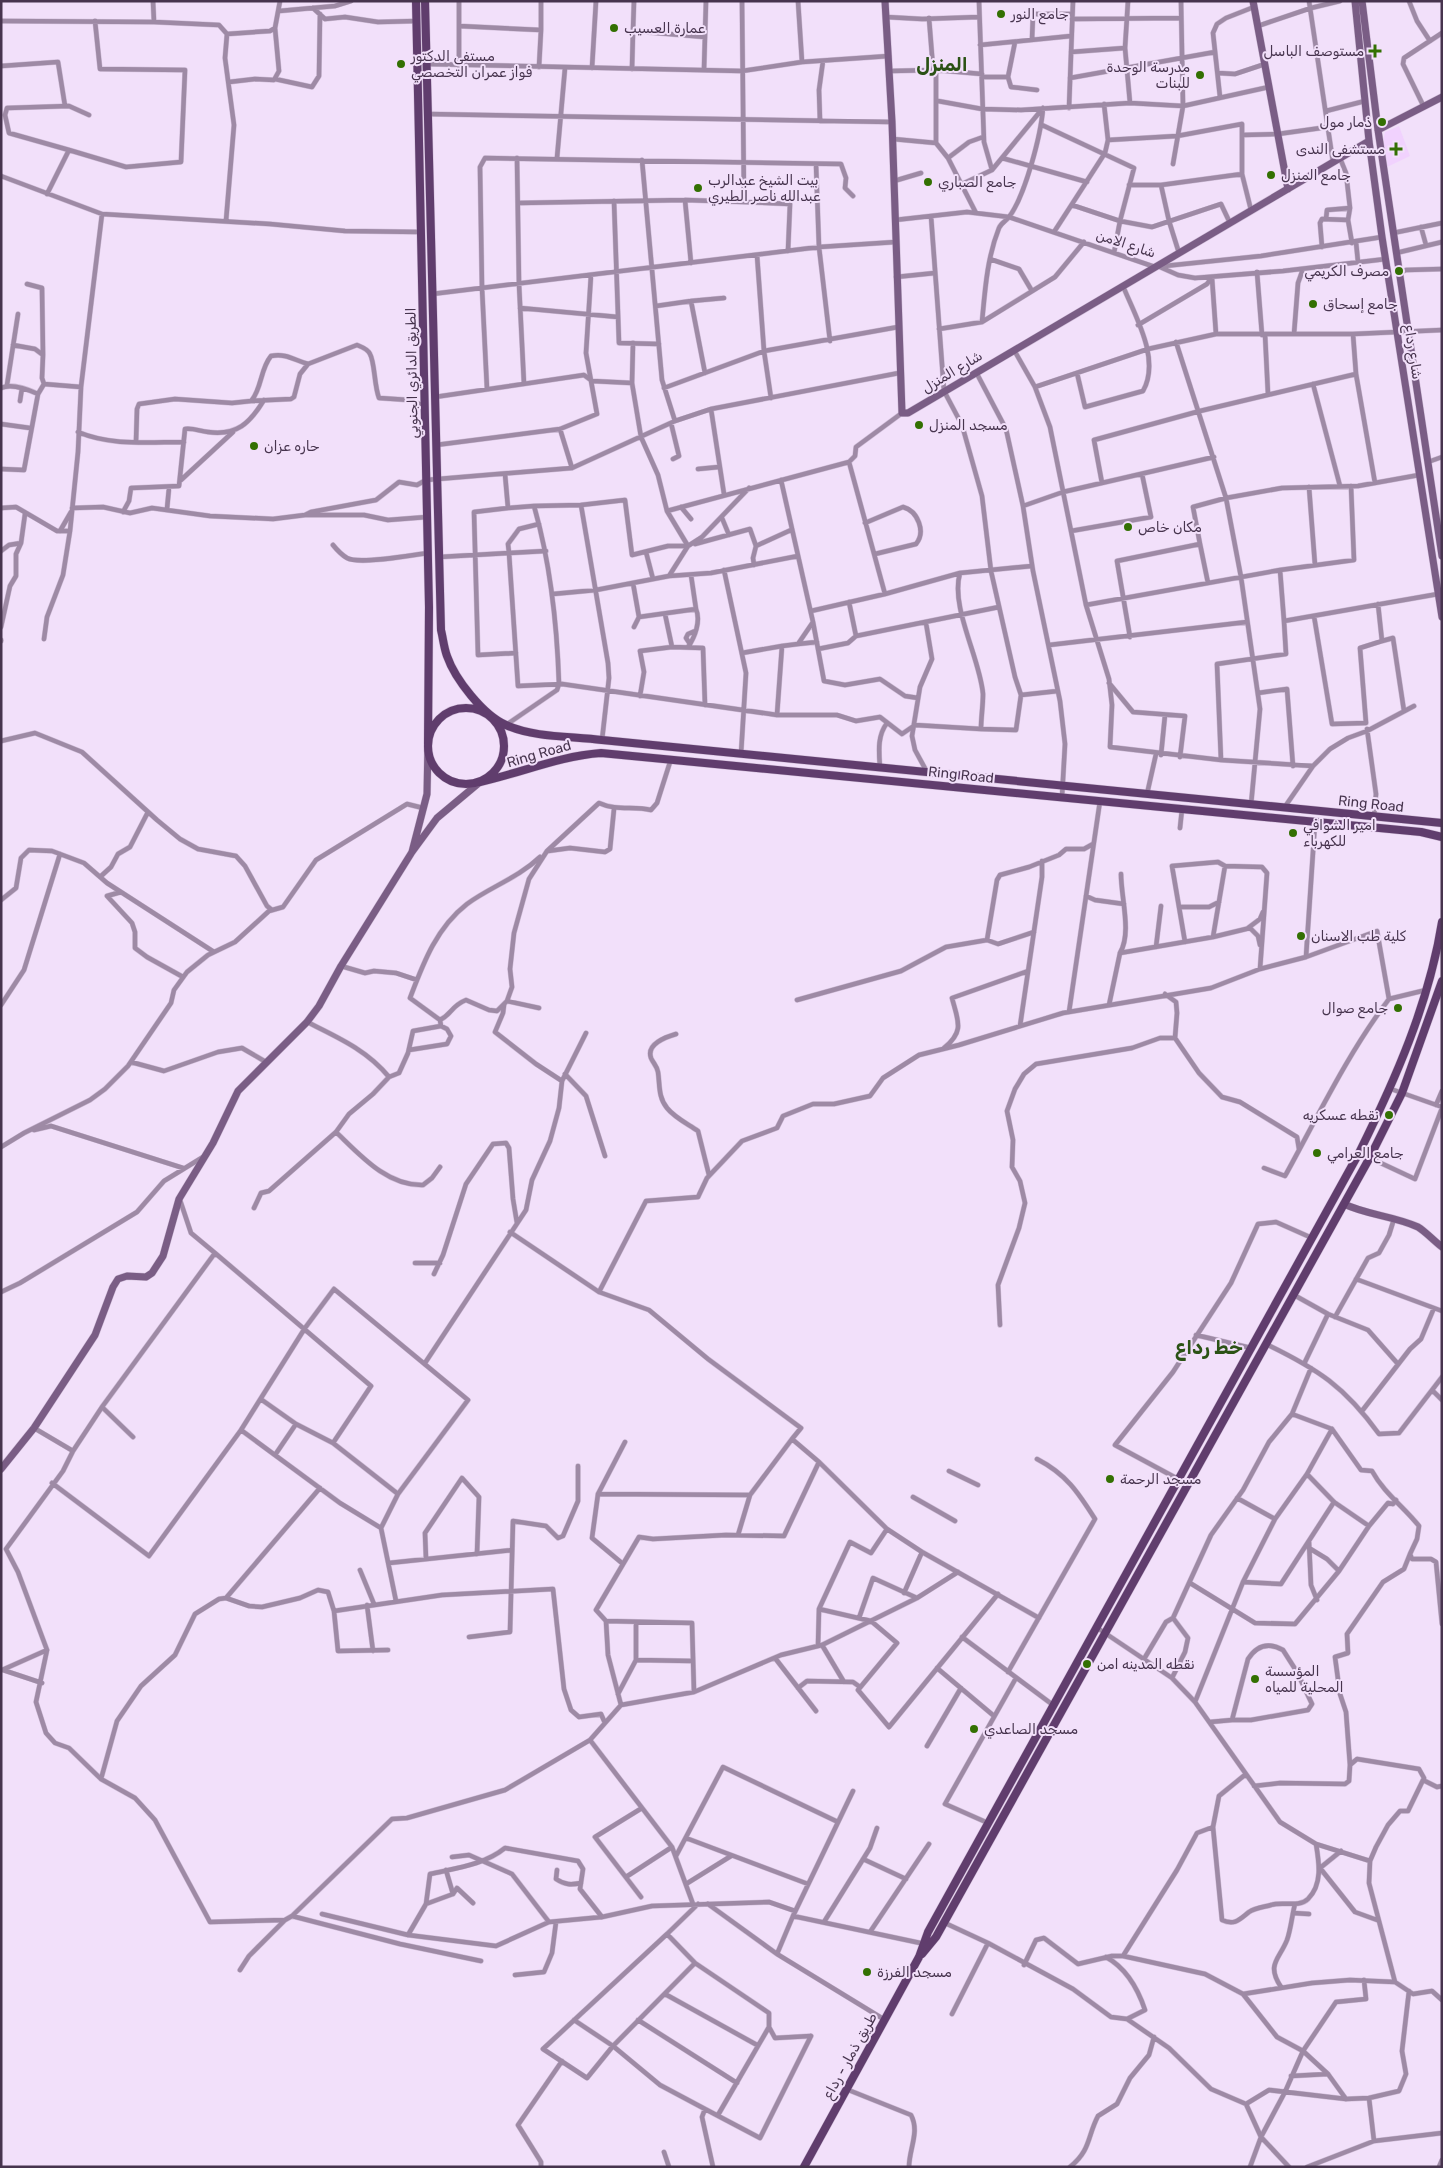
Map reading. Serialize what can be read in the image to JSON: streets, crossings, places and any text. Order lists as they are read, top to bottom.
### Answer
{
  "streets": {
    "main road": ["الطريق الدائري الجنوبي", "Ring Road", "طريق ذمار - رداع"],
    "street": ["شارع الامن", "شارع رداع", "شارع المنزل"]
  },
  "crossings": [
    ["شارع الامن", "شارع رداع"],
    ["شارع الامن", "شارع المنزل"],
    ["شارع رداع", "شارع المنزل"],
    ["الطريق الدائري الجنوبي", "Ring Road"]
  ],
  "districts": ["المنزل", "خط رداع"],
  "places": {
    "other": [
      "جامع النور",
      "عمارة العسيب",
      "مستفى الدكتور فواز عمران التخصصي",
      "مدرسة الوحدة للبنات",
      "ذمار مول",
      "جامع المنزل",
      "جامع الصباري",
      "بيت الشيخ عبدالرب عبدالله ناصر الطيري",
      "مصرف الكريمي",
      "جامع إسحاق",
      "مسجد المنزل",
      "حاره عزان",
      "مكان خاص",
      "امير الشوافي للكهرباء",
      "كلية طب الاسنان",
      "جامع صوال",
      "نقطه عسكريه",
      "جامع العرامي",
      "مسجد الرحمة",
      "نقطه المدينه امن",
      "المؤسسة المحلية للمياه",
      "مسجد الصاعدي",
      "مسجد الفرزة"
    ],
    "health": ["مستوصف الباسل", "مستشفى الندى"]
  }
}
